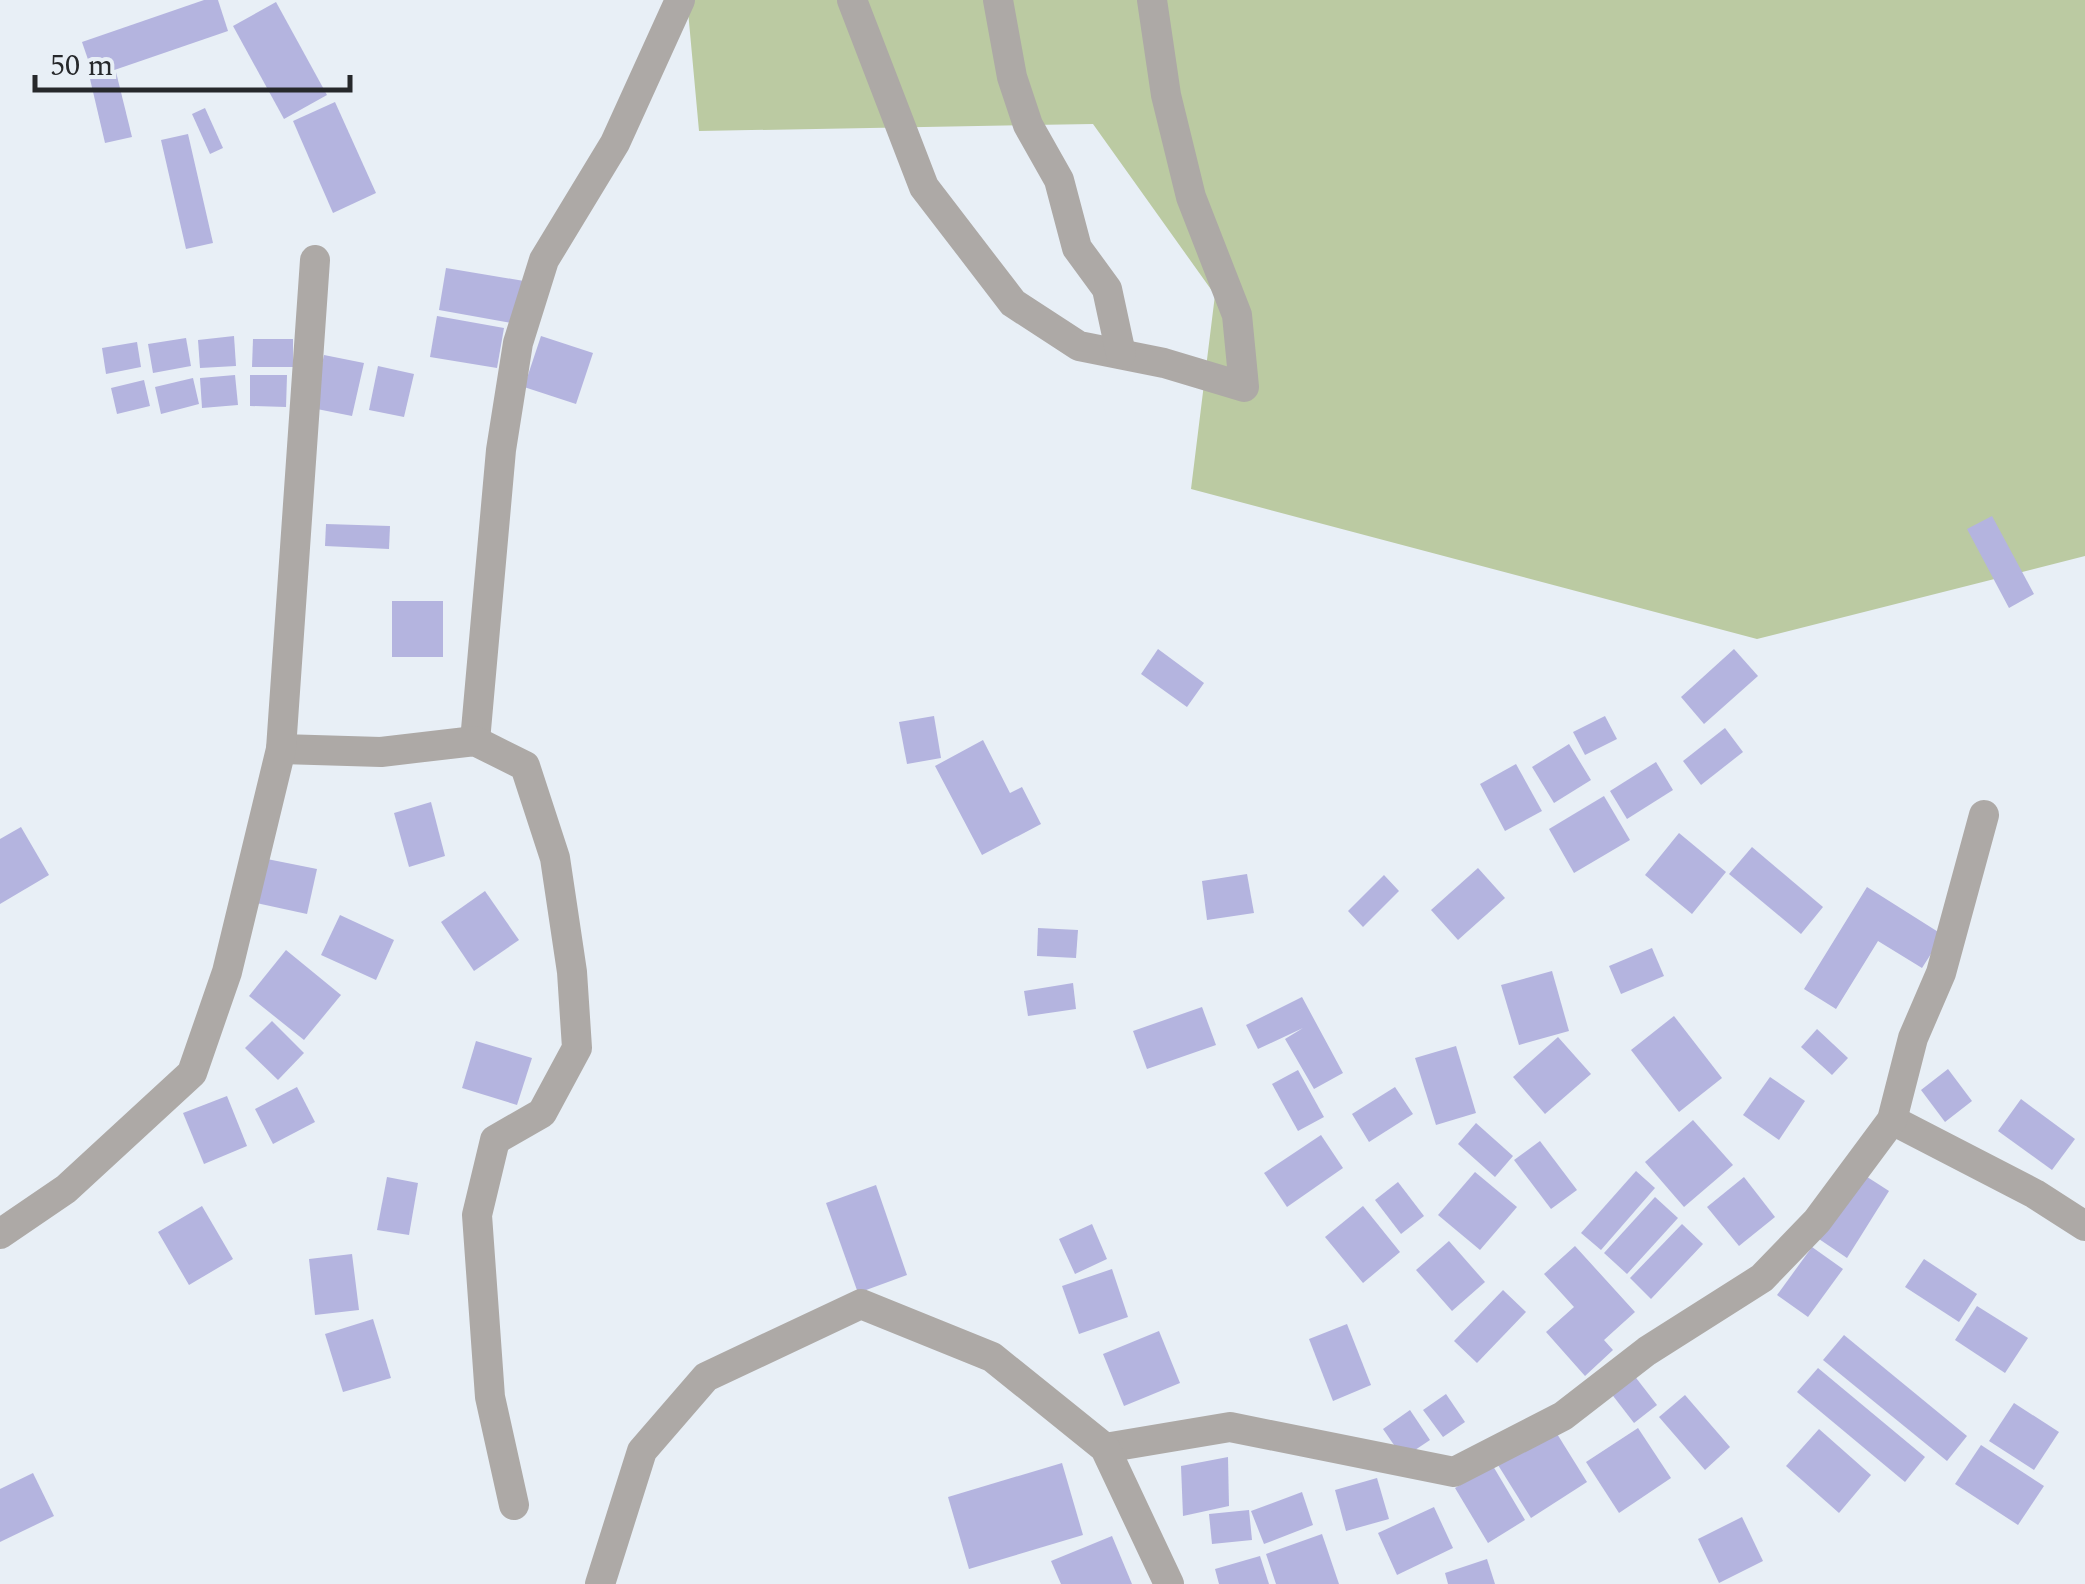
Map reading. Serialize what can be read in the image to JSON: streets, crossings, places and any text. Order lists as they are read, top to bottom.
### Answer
{
  "scale_bar": "50 m"
}
